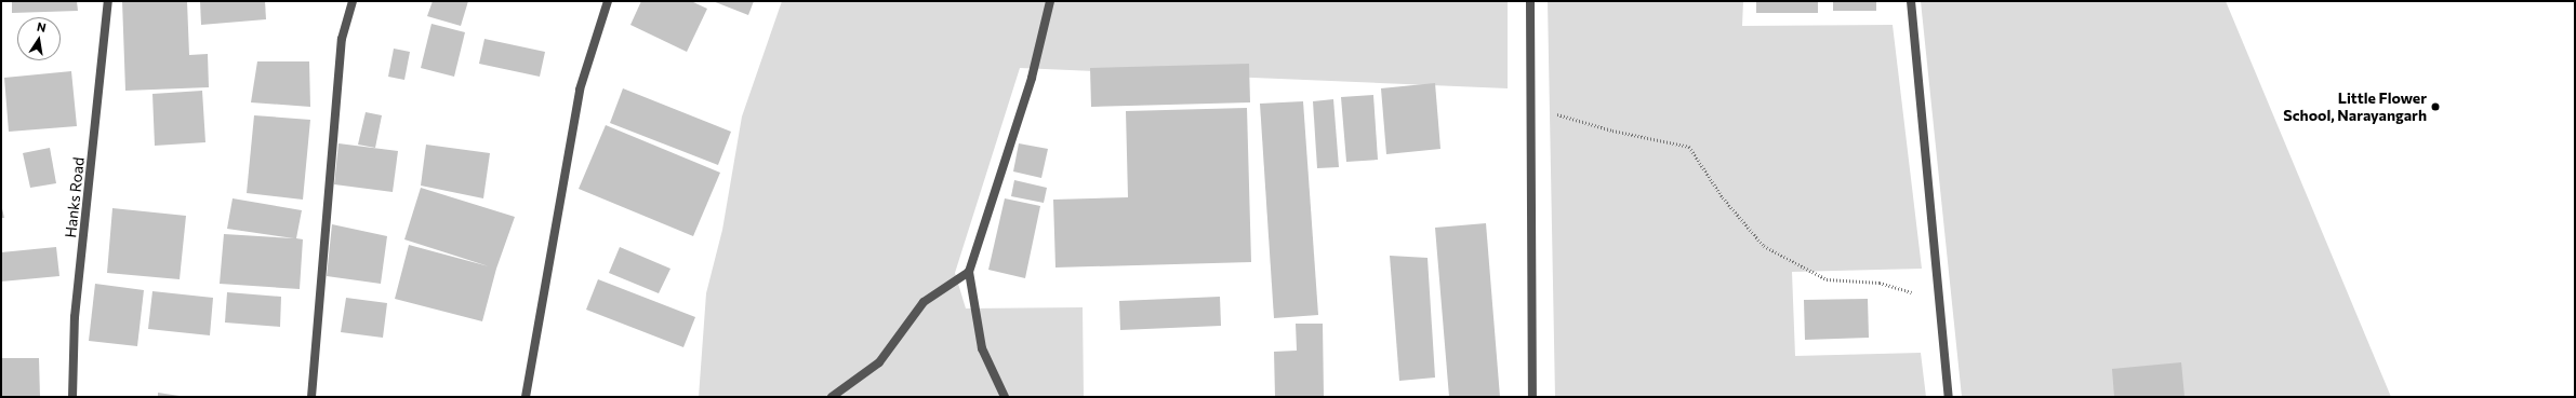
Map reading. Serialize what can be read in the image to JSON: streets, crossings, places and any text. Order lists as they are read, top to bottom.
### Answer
{
  "streets": {
    "street": ["Hanks Road"]
  },
  "places": ["Little Flower School, Narayangarh"],
  "north": "top"
}
